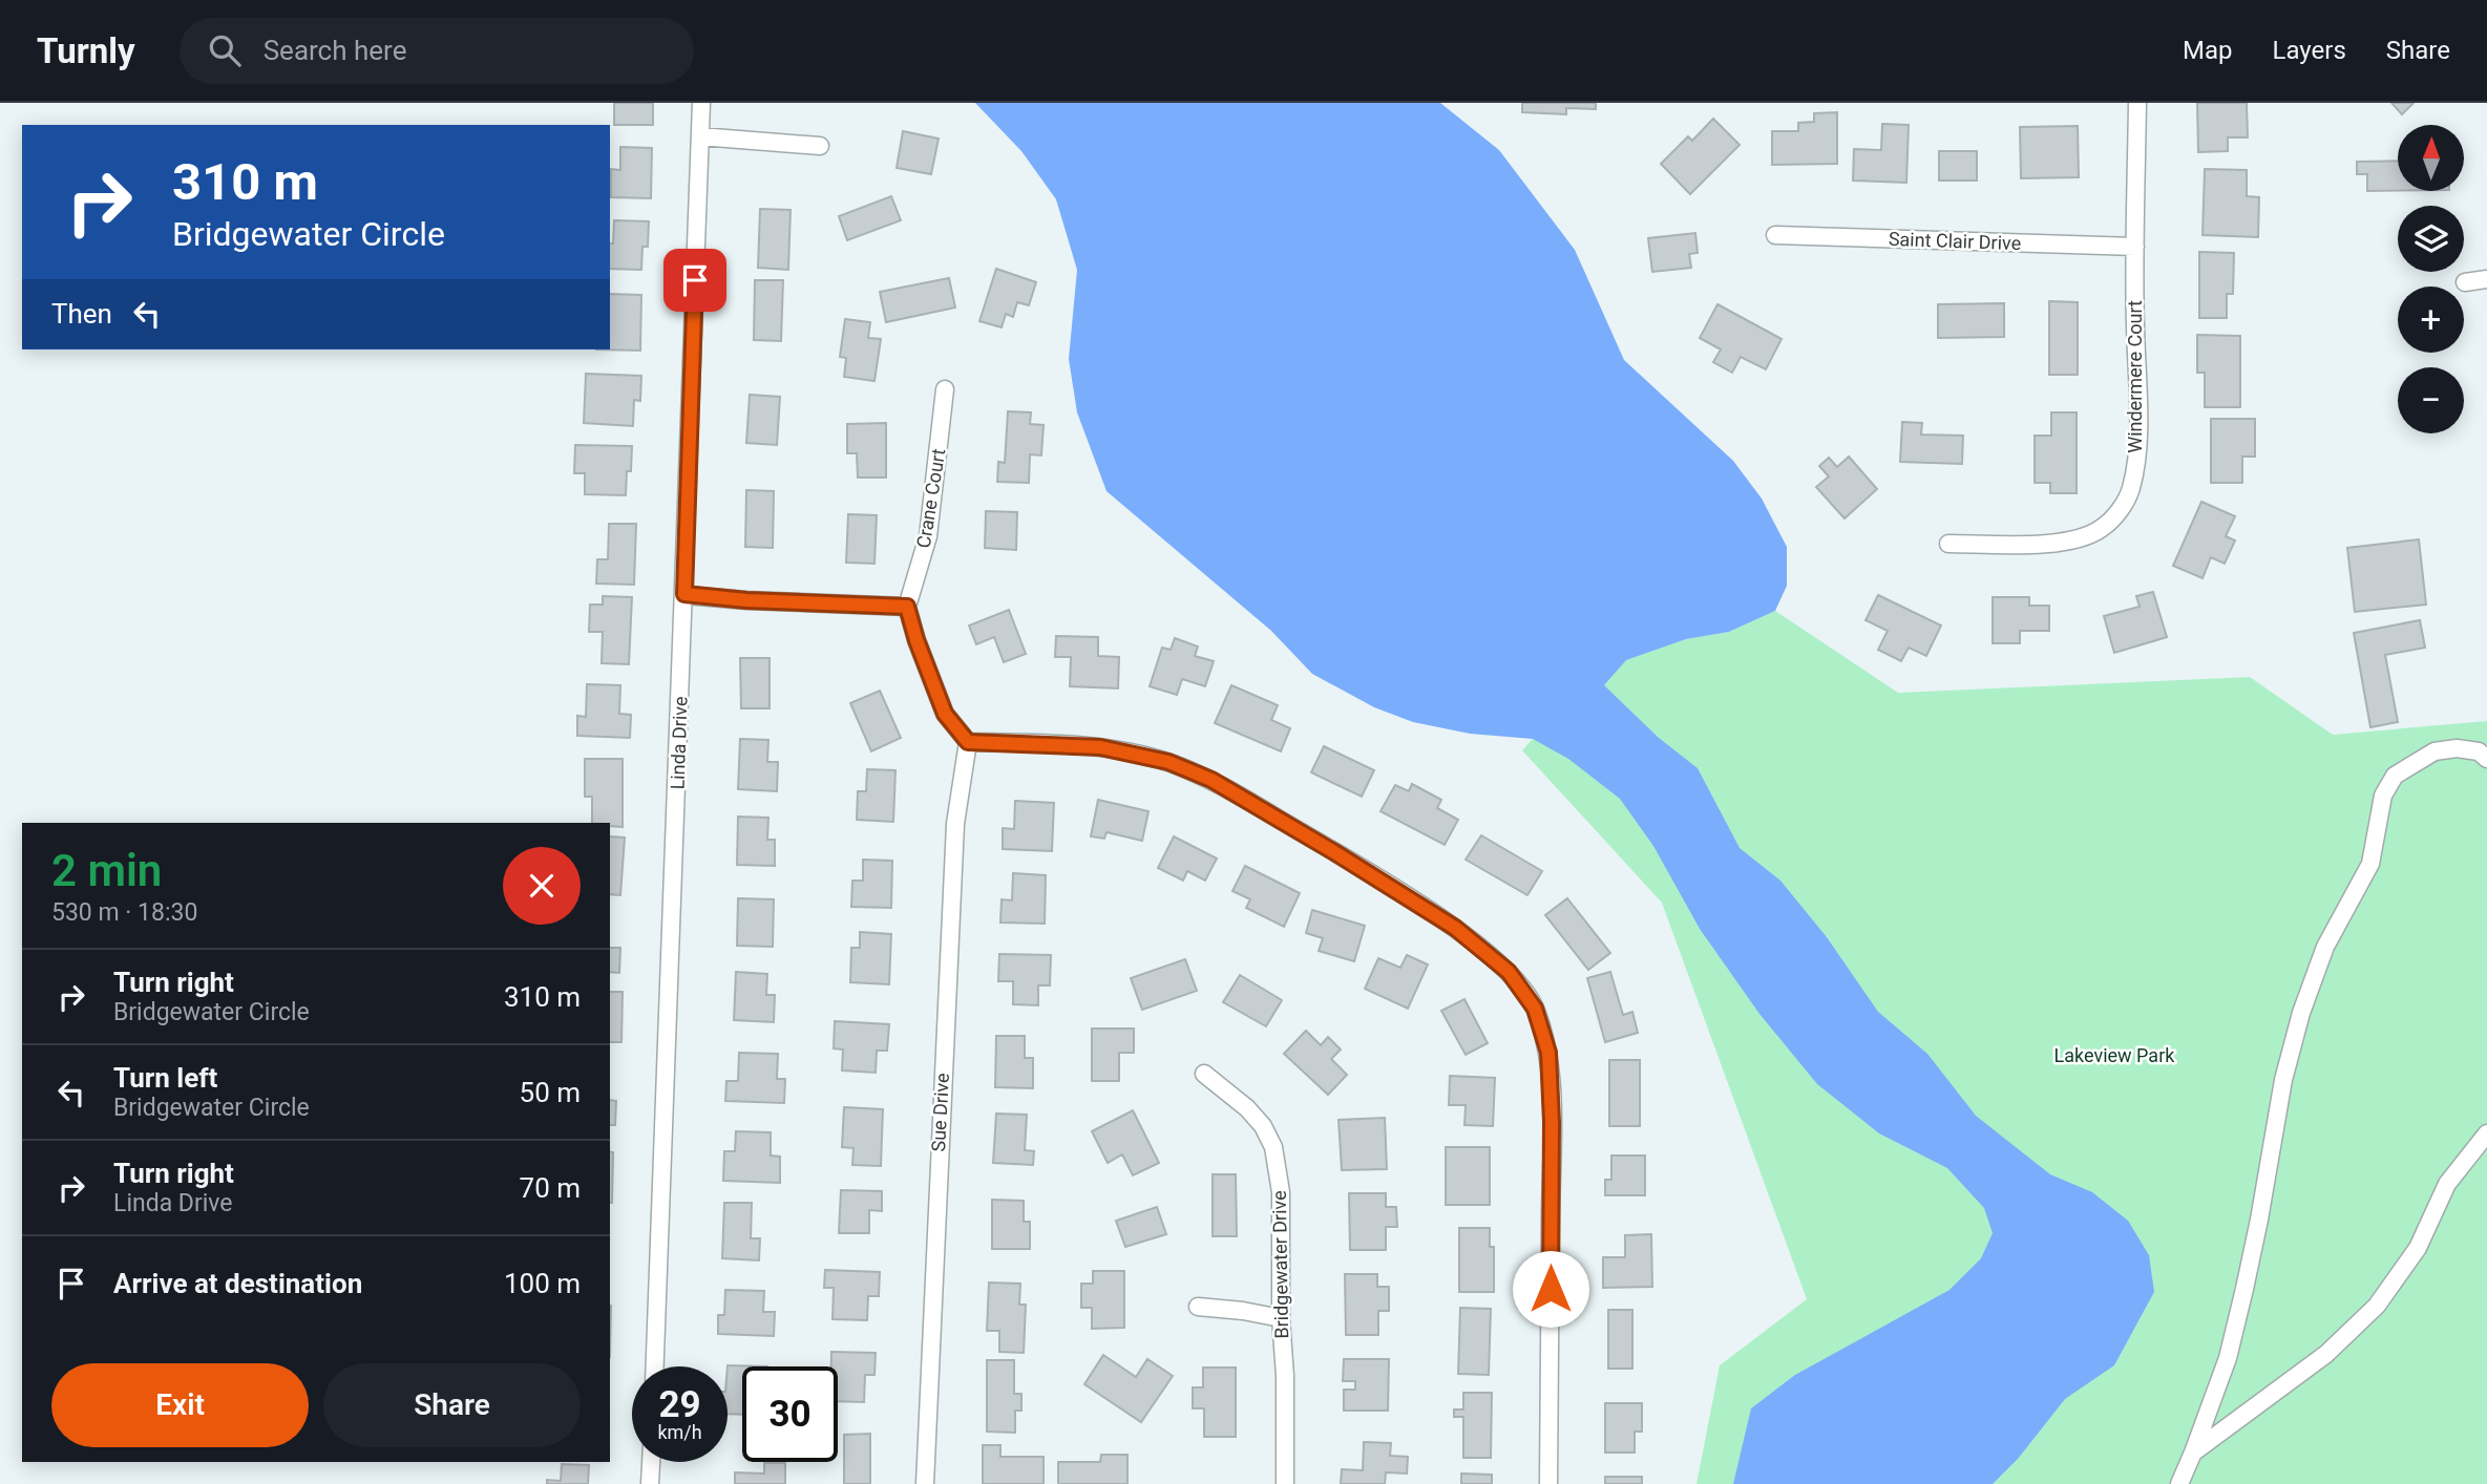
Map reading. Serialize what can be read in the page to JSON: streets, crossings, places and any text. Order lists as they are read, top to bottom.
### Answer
{
  "streets": {
    "street": [
      "Saint Clair Drive",
      "Windermere Court",
      "Crane Court",
      "Linda Drive",
      "Sue Drive",
      "Bridgewater Drive"
    ]
  },
  "crossings": [
    ["Saint Clair Drive", "Windermere Court"]
  ],
  "parks": ["Lakeview Park"],
  "north": "top",
  "page": {
    "header": "Turnly",
    "search": "Search here",
    "nav": ["Map", "Layers", "Share"],
    "map_buttons": ["+", "−"],
    "turn": ["310 m", "Bridgewater Circle"],
    "then": "Then",
    "heading": ["2 min", "530 m · 18:30"],
    "list": [
      {
        "name": "Turn right",
        "note": "Bridgewater Circle",
        "value": "310 m"
      },
      {
        "name": "Turn left",
        "note": "Bridgewater Circle",
        "value": "50 m"
      },
      {
        "name": "Turn right",
        "note": "Linda Drive",
        "value": "70 m"
      },
      {
        "name": "Arrive at destination",
        "value": "100 m"
      }
    ],
    "buttons": ["Exit", "Share"],
    "speed": "29 km/h",
    "limit": "30"
  }
}
